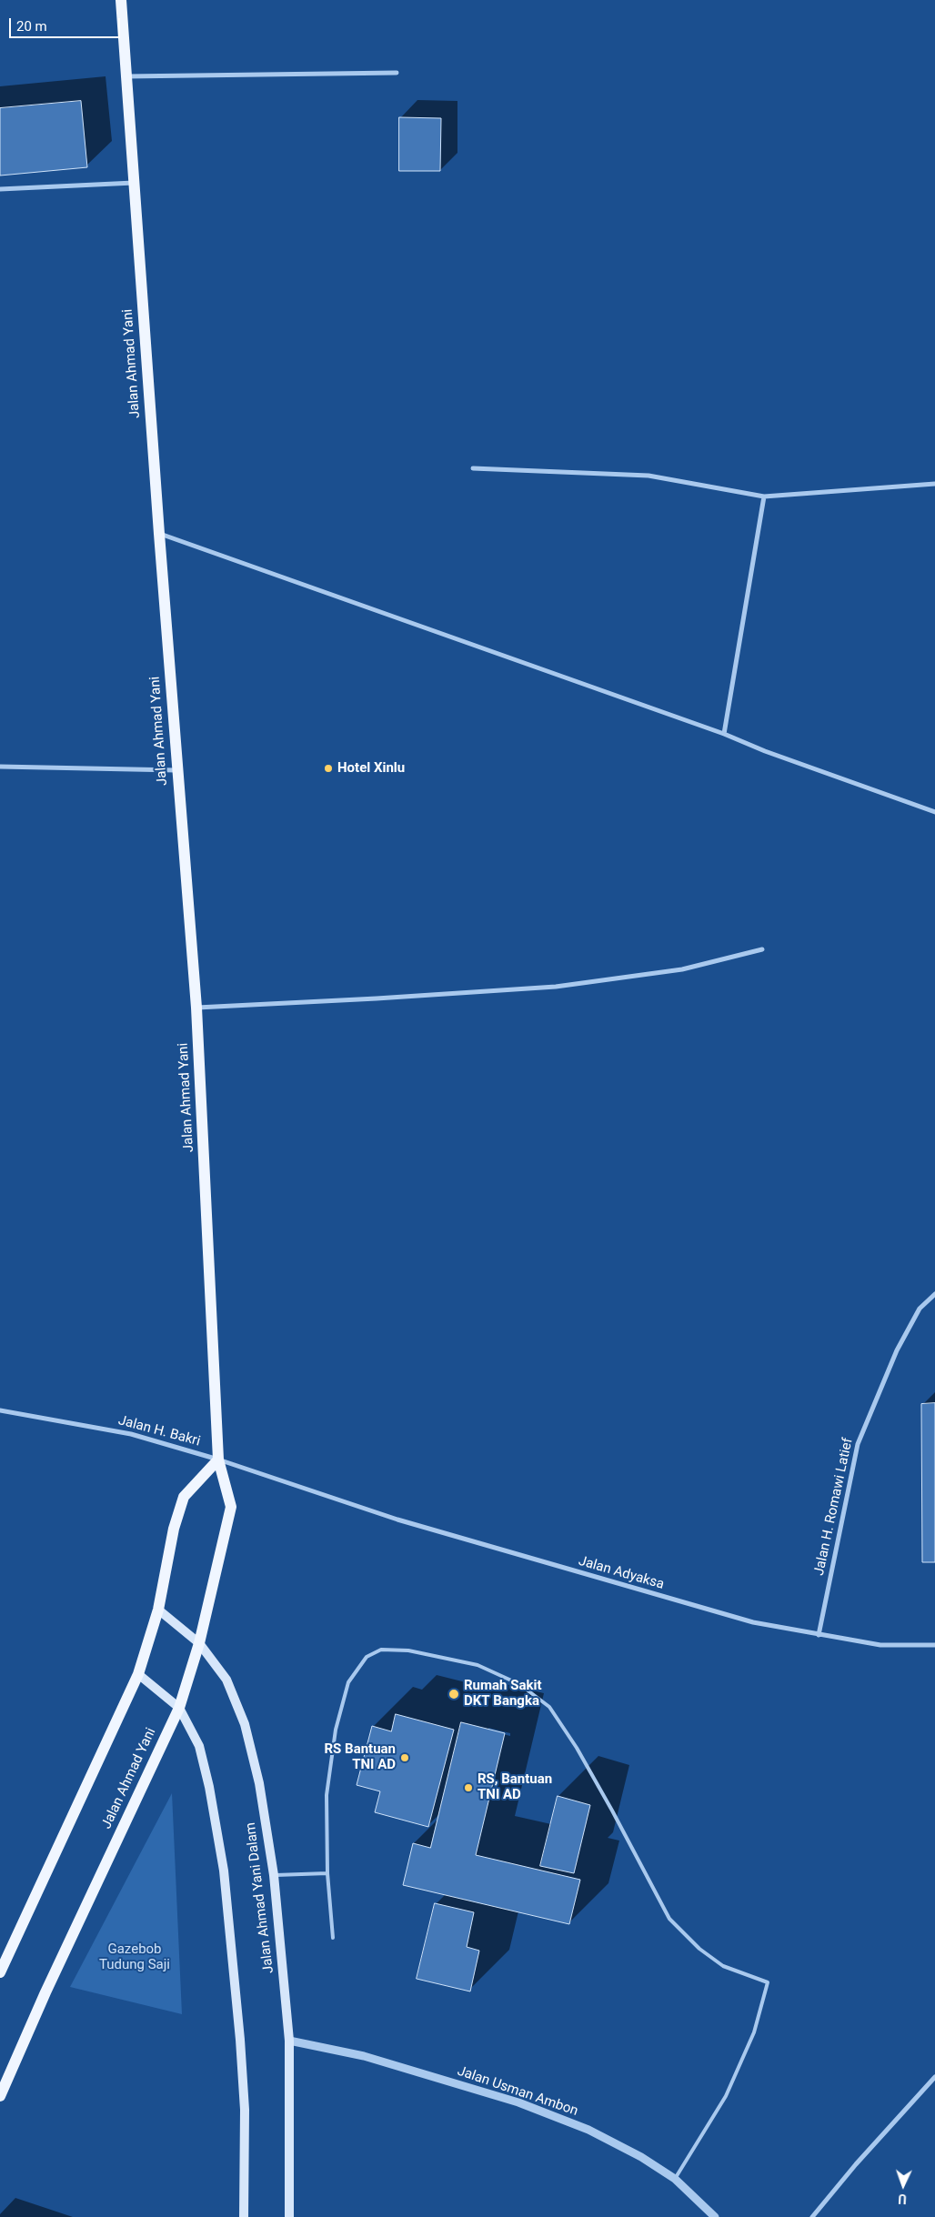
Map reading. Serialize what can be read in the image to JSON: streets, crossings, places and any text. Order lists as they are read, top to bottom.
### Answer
{
  "streets": {
    "main road": ["Jalan Ahmad Yani", "Jalan Ahmad Yani Dalam"],
    "street": [
      "Jalan H. Bakri",
      "Jalan H. Romawi Latief",
      "Jalan Adyaksa",
      "Jalan Usman Ambon"
    ]
  },
  "crossings": [
    ["Jalan Ahmad Yani", "Jalan H. Bakri"],
    ["Jalan Ahmad Yani", "Jalan Ahmad Yani Dalam"],
    ["Jalan H. Bakri", "Jalan Adyaksa"],
    ["Jalan H. Romawi Latief", "Jalan Adyaksa"],
    ["Jalan Ahmad Yani Dalam", "Jalan Usman Ambon"]
  ],
  "parks": ["Gazebob Tudung Saji"],
  "places": [
    "Hotel Xinlu",
    "Rumah Sakit DKT Bangka",
    "RS Bantuan TNI AD",
    "RS, Bantuan TNI AD"
  ],
  "scale_bar": "20 m",
  "north": "bottom"
}
